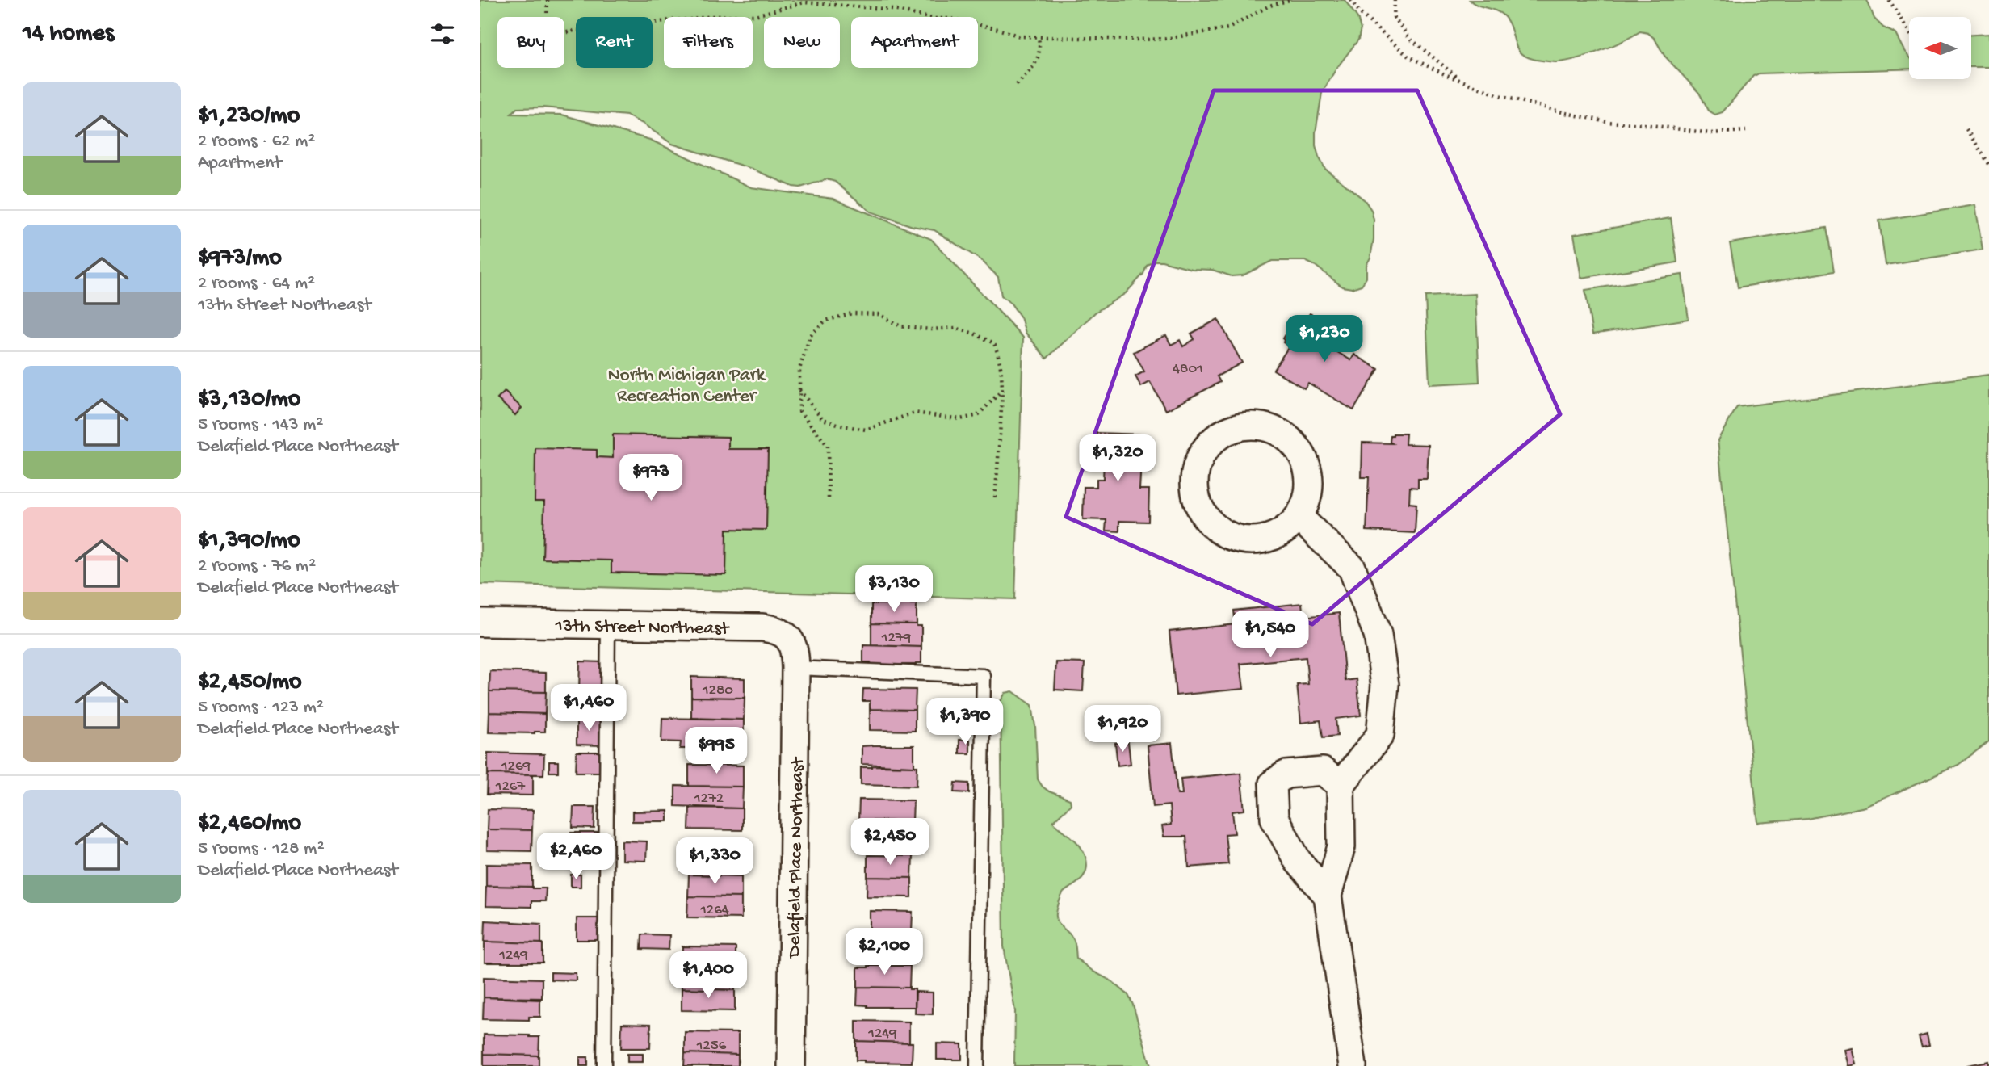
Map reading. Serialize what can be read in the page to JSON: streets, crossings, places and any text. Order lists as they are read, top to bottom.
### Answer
{
  "streets": {
    "street": ["13th Street Northeast", "Delafield Place Northeast"]
  },
  "crossings": [
    ["13th Street Northeast", "Delafield Place Northeast"]
  ],
  "parks": ["North Michigan Park Recreation Center"],
  "house_numbers": [
    "4801",
    "1279",
    "1280",
    "1269",
    "1267",
    "1272",
    "1264",
    "1249",
    "1249",
    "1256"
  ],
  "north": "left",
  "page": {
    "heading": "14 homes",
    "chip": [
      "Buy",
      "Rent",
      "Filters",
      "New",
      "Apartment"
    ],
    "list": [
      {
        "name": "$1,230/mo",
        "note": "2 rooms · 62 m² · Apartment"
      },
      {
        "name": "$973/mo",
        "note": "2 rooms · 64 m² · 13th Street Northeast"
      },
      {
        "name": "$3,130/mo",
        "note": "5 rooms · 143 m² · Delafield Place Northeast"
      },
      {
        "name": "$1,390/mo",
        "note": "2 rooms · 76 m² · Delafield Place Northeast"
      },
      {
        "name": "$2,450/mo",
        "note": "5 rooms · 123 m² · Delafield Place Northeast"
      },
      {
        "name": "$2,460/mo",
        "note": "5 rooms · 128 m² · Delafield Place Northeast"
      }
    ],
    "price": [
      "$1,230",
      "$1,320",
      "$973",
      "$3,130",
      "$1,540",
      "$1,460",
      "$1,390",
      "$1,920",
      "$995",
      "$2,450",
      "$2,460",
      "$1,330",
      "$2,100",
      "$1,400"
    ]
  }
}
